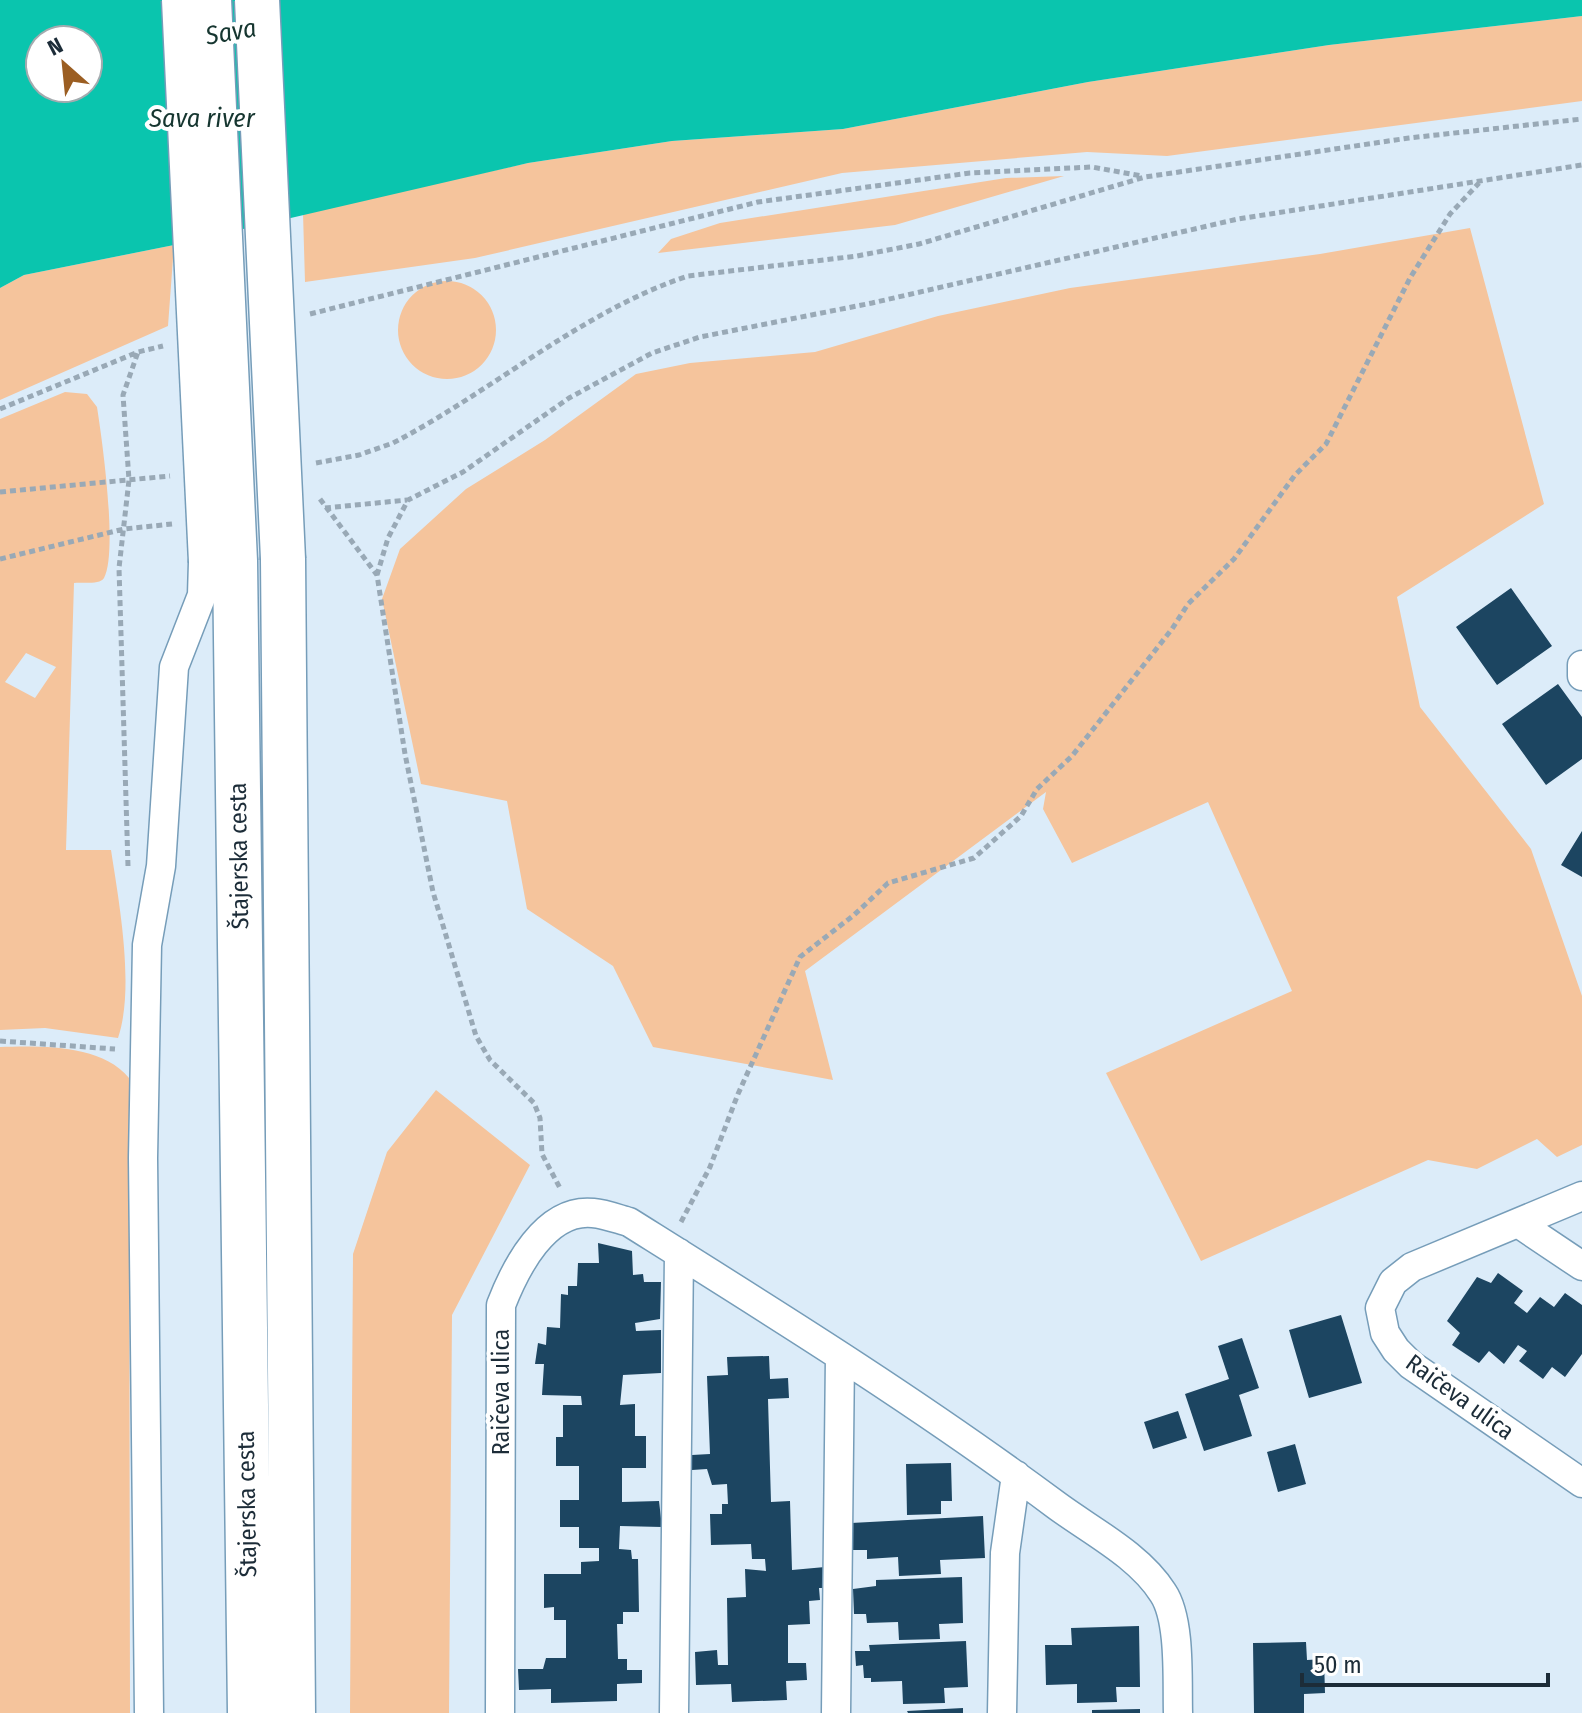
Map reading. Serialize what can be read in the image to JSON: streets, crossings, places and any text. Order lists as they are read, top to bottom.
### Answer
{
  "streets": {
    "main road": ["Štajerska cesta"],
    "street": ["Raičeva ulica"]
  },
  "water": ["Sava", "Sava river"],
  "scale_bar": "50 m",
  "north": "top left"
}
